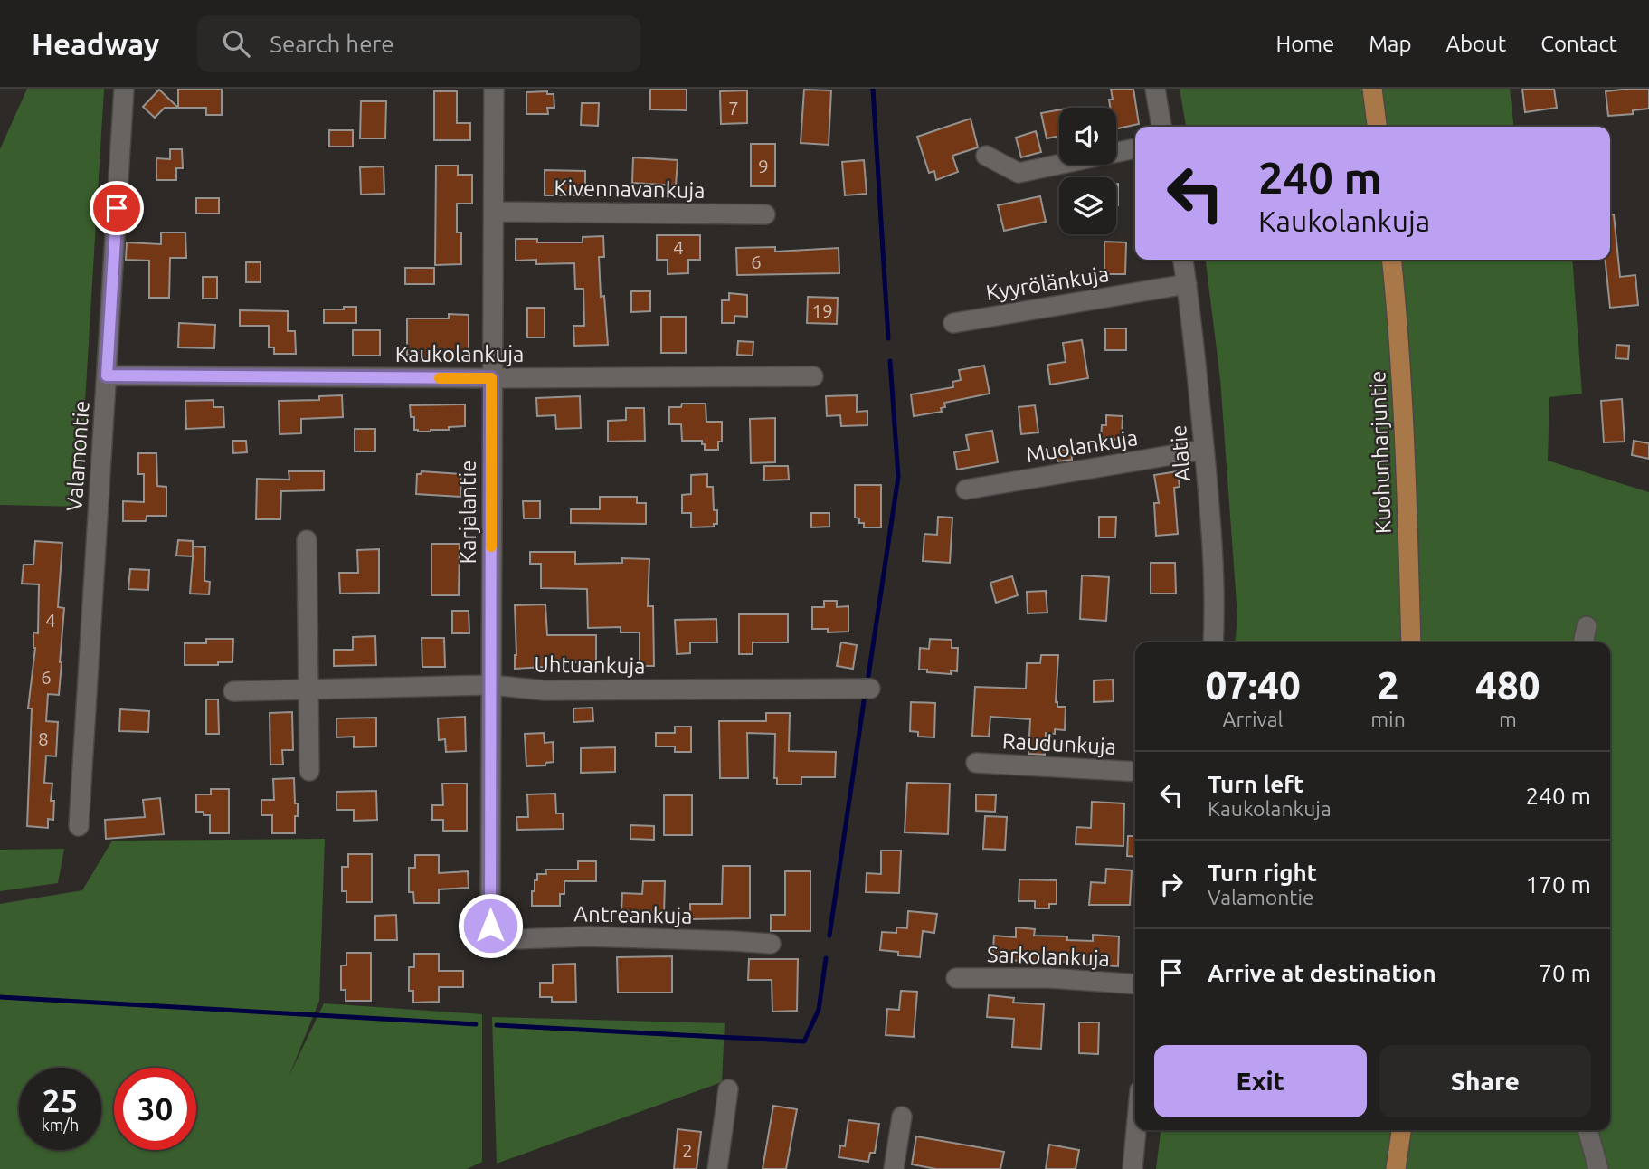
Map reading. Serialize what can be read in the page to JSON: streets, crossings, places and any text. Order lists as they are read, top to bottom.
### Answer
{
  "streets": {
    "main road": ["Kuohunharjuntie"],
    "street": [
      "Kivennavankuja",
      "Kyyrölänkuja",
      "Kaukolankuja",
      "Muolankuja",
      "Alatie",
      "Valamontie",
      "Karjalantie",
      "Uhtuankuja",
      "Raudunkuja",
      "Antreankuja",
      "Sarkolankuja"
    ]
  },
  "crossings": [
    ["Kivennavankuja", "Karjalantie"],
    ["Kyyrölänkuja", "Alatie"],
    ["Kaukolankuja", "Valamontie"],
    ["Kaukolankuja", "Karjalantie"],
    ["Muolankuja", "Alatie"],
    ["Karjalantie", "Uhtuankuja"],
    ["Karjalantie", "Antreankuja"]
  ],
  "house_numbers": [
    "7",
    "9",
    "4",
    "6",
    "19",
    "4",
    "6",
    "8",
    "2"
  ],
  "page": {
    "header": "Headway",
    "search": "Search here",
    "nav": [
      "Home",
      "Map",
      "About",
      "Contact"
    ],
    "turn": ["240 m", "Kaukolankuja"],
    "eta": [
      "07:40",
      "Arrival",
      "2",
      "min",
      "480",
      "m"
    ],
    "list": [
      {
        "name": "Turn left",
        "note": "Kaukolankuja",
        "value": "240 m"
      },
      {
        "name": "Turn right",
        "note": "Valamontie",
        "value": "170 m"
      },
      {
        "name": "Arrive at destination",
        "value": "70 m"
      }
    ],
    "buttons": ["Exit", "Share"],
    "speed": "25 km/h",
    "limit": "30"
  }
}
